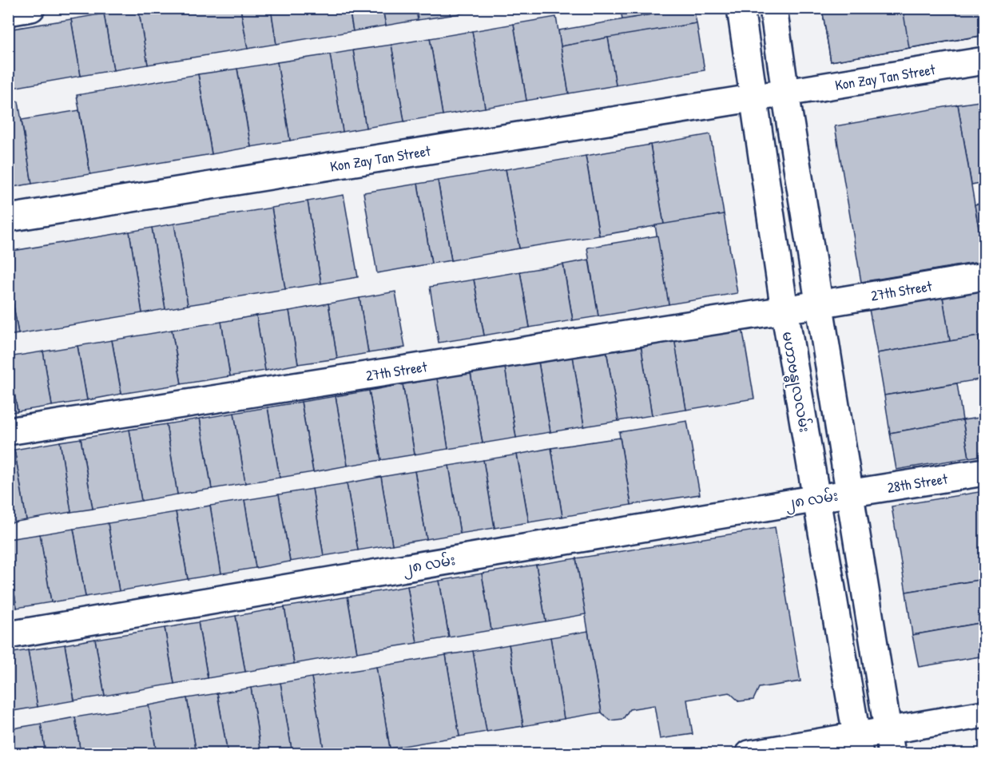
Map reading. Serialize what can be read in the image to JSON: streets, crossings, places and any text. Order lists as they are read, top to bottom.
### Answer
{
  "streets": {
    "street": [
      "Kon Zay Tan Street",
      "27th Street",
      "မဟာဗန္ဓုလလမ်း",
      "28th Street",
      "၂၈ လမ်း"
    ]
  },
  "crossings": [
    ["Kon Zay Tan Street", "မဟာဗန္ဓုလလမ်း"],
    ["27th Street", "မဟာဗန္ဓုလလမ်း"],
    ["မဟာဗန္ဓုလလမ်း", "၂၈ လမ်း"],
    ["28th Street", "၂၈ လမ်း"]
  ]
}
